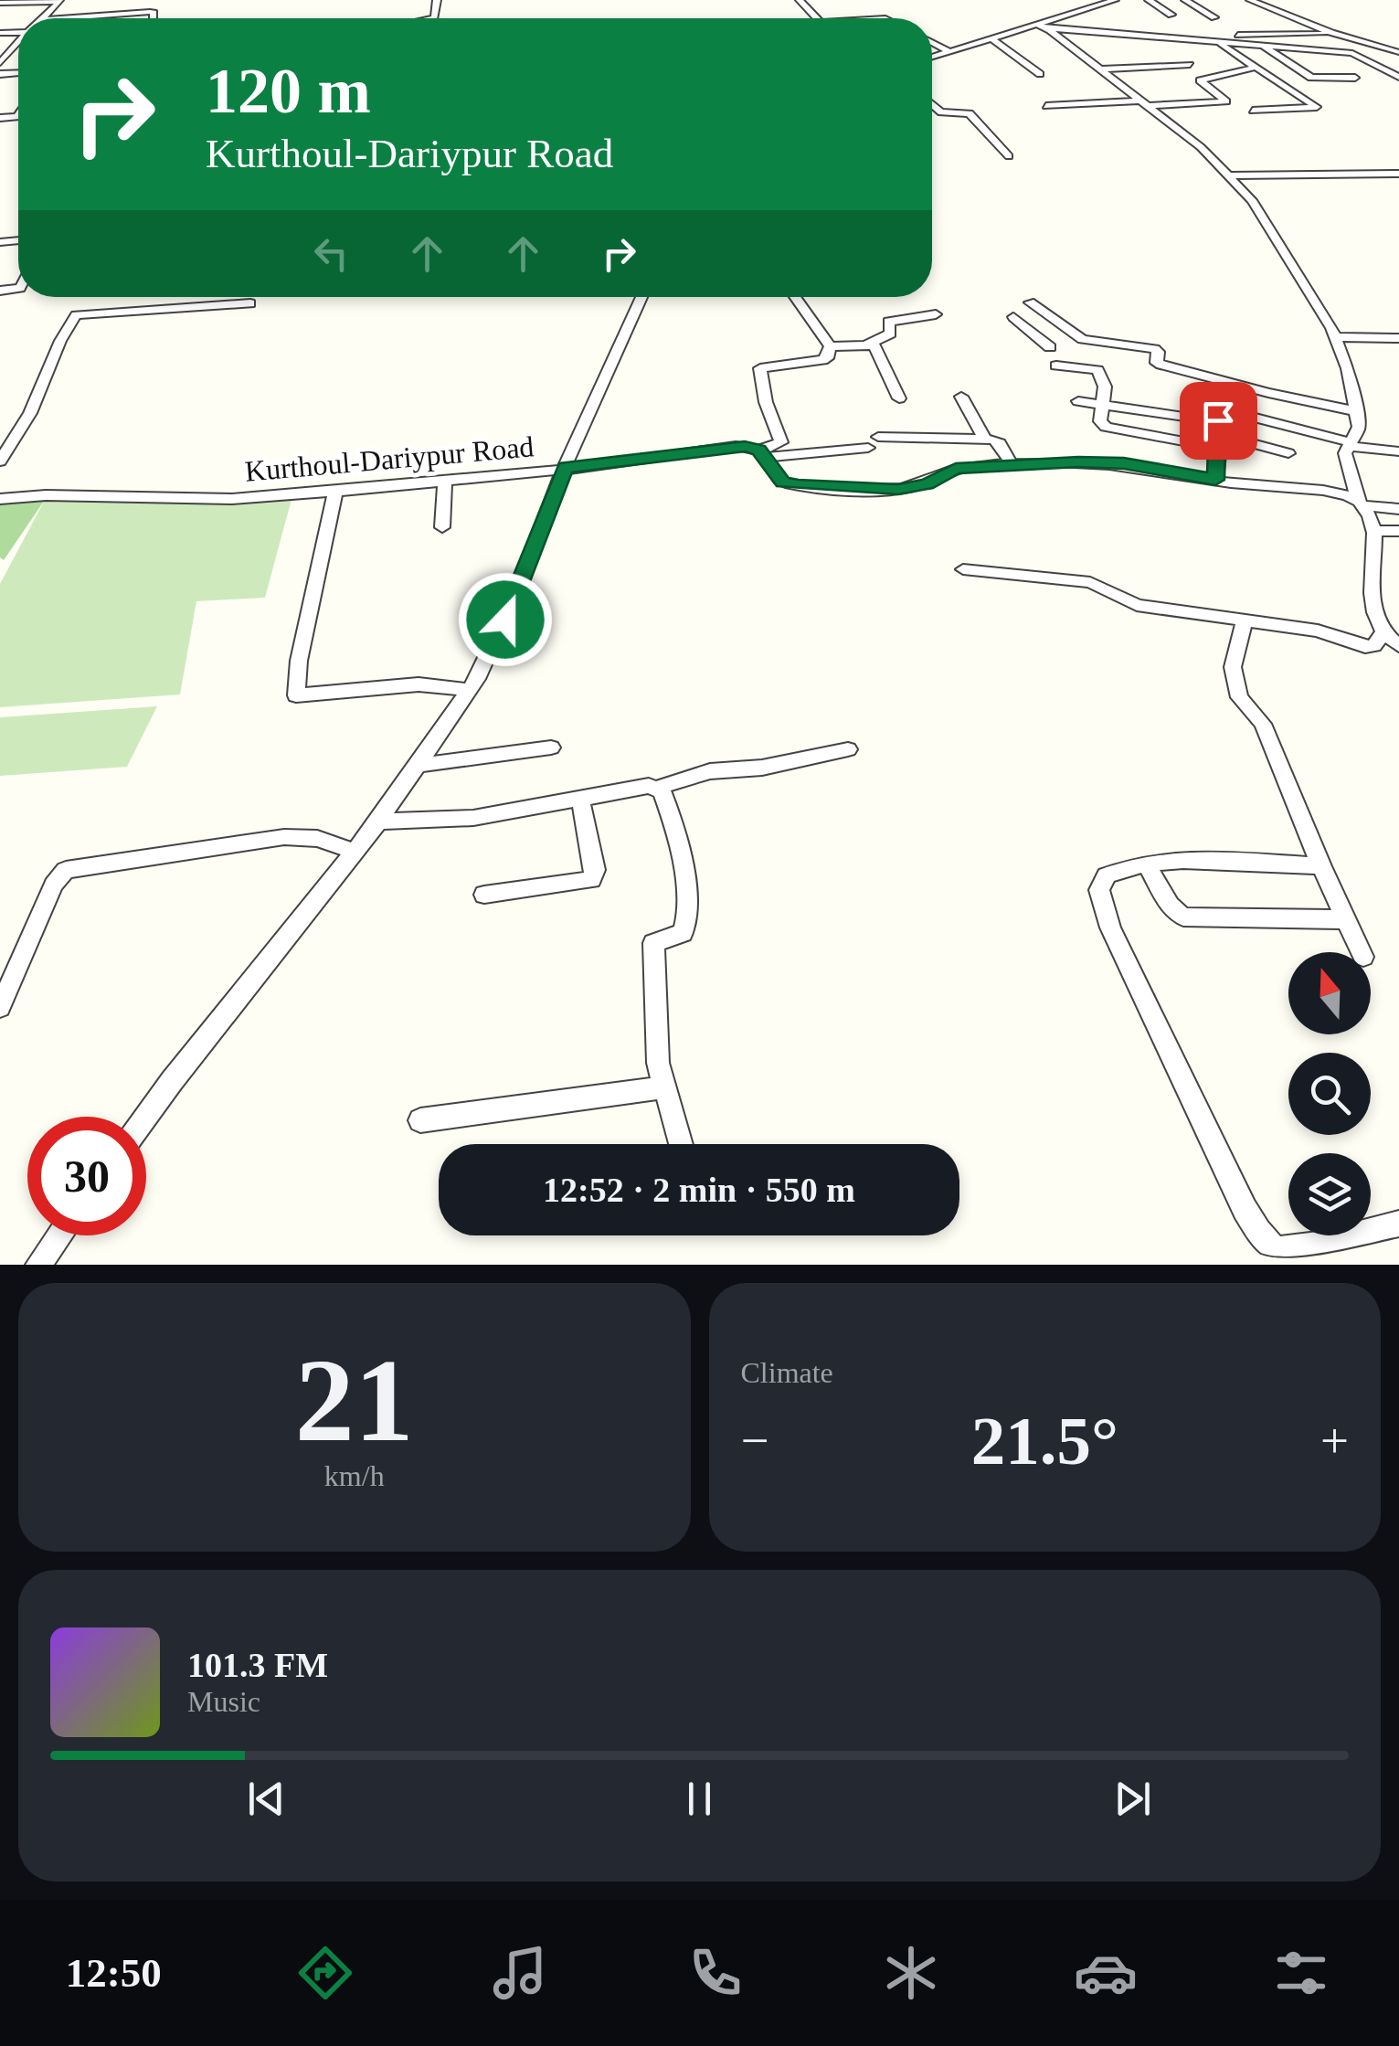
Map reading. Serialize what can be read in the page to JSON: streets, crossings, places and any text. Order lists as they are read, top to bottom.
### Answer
{
  "streets": {
    "street": ["Kurthoul-Dariypur Road"]
  },
  "north": "top",
  "page": {
    "turn": ["120 m", "Kurthoul-Dariypur Road"],
    "limit": "30",
    "trip": "12:52 · 2 min · 550 m",
    "tile": [
      ["21", "km/h"],
      "Climate"
    ],
    "heat": ["−", "21.5°", "+"],
    "song": ["101.3 FM", "Music"],
    "tabs": "12:50"
  }
}
